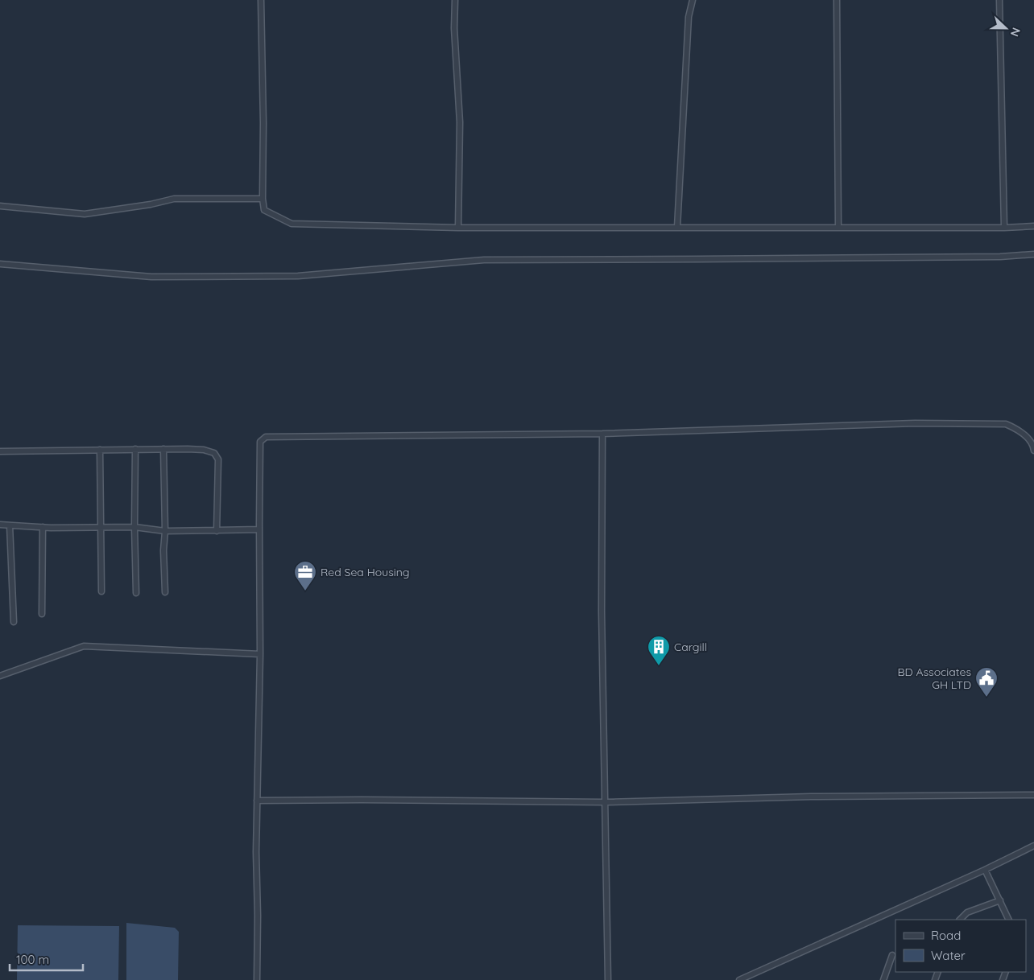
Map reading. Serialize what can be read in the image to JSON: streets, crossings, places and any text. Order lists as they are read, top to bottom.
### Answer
{
  "places": {
    "office": ["Red Sea Housing"],
    "building": ["Cargill"],
    "public building": ["BD Associates GH LTD"]
  },
  "legend": ["Road", "Water"],
  "scale_bar": "100 m",
  "north": "right"
}
